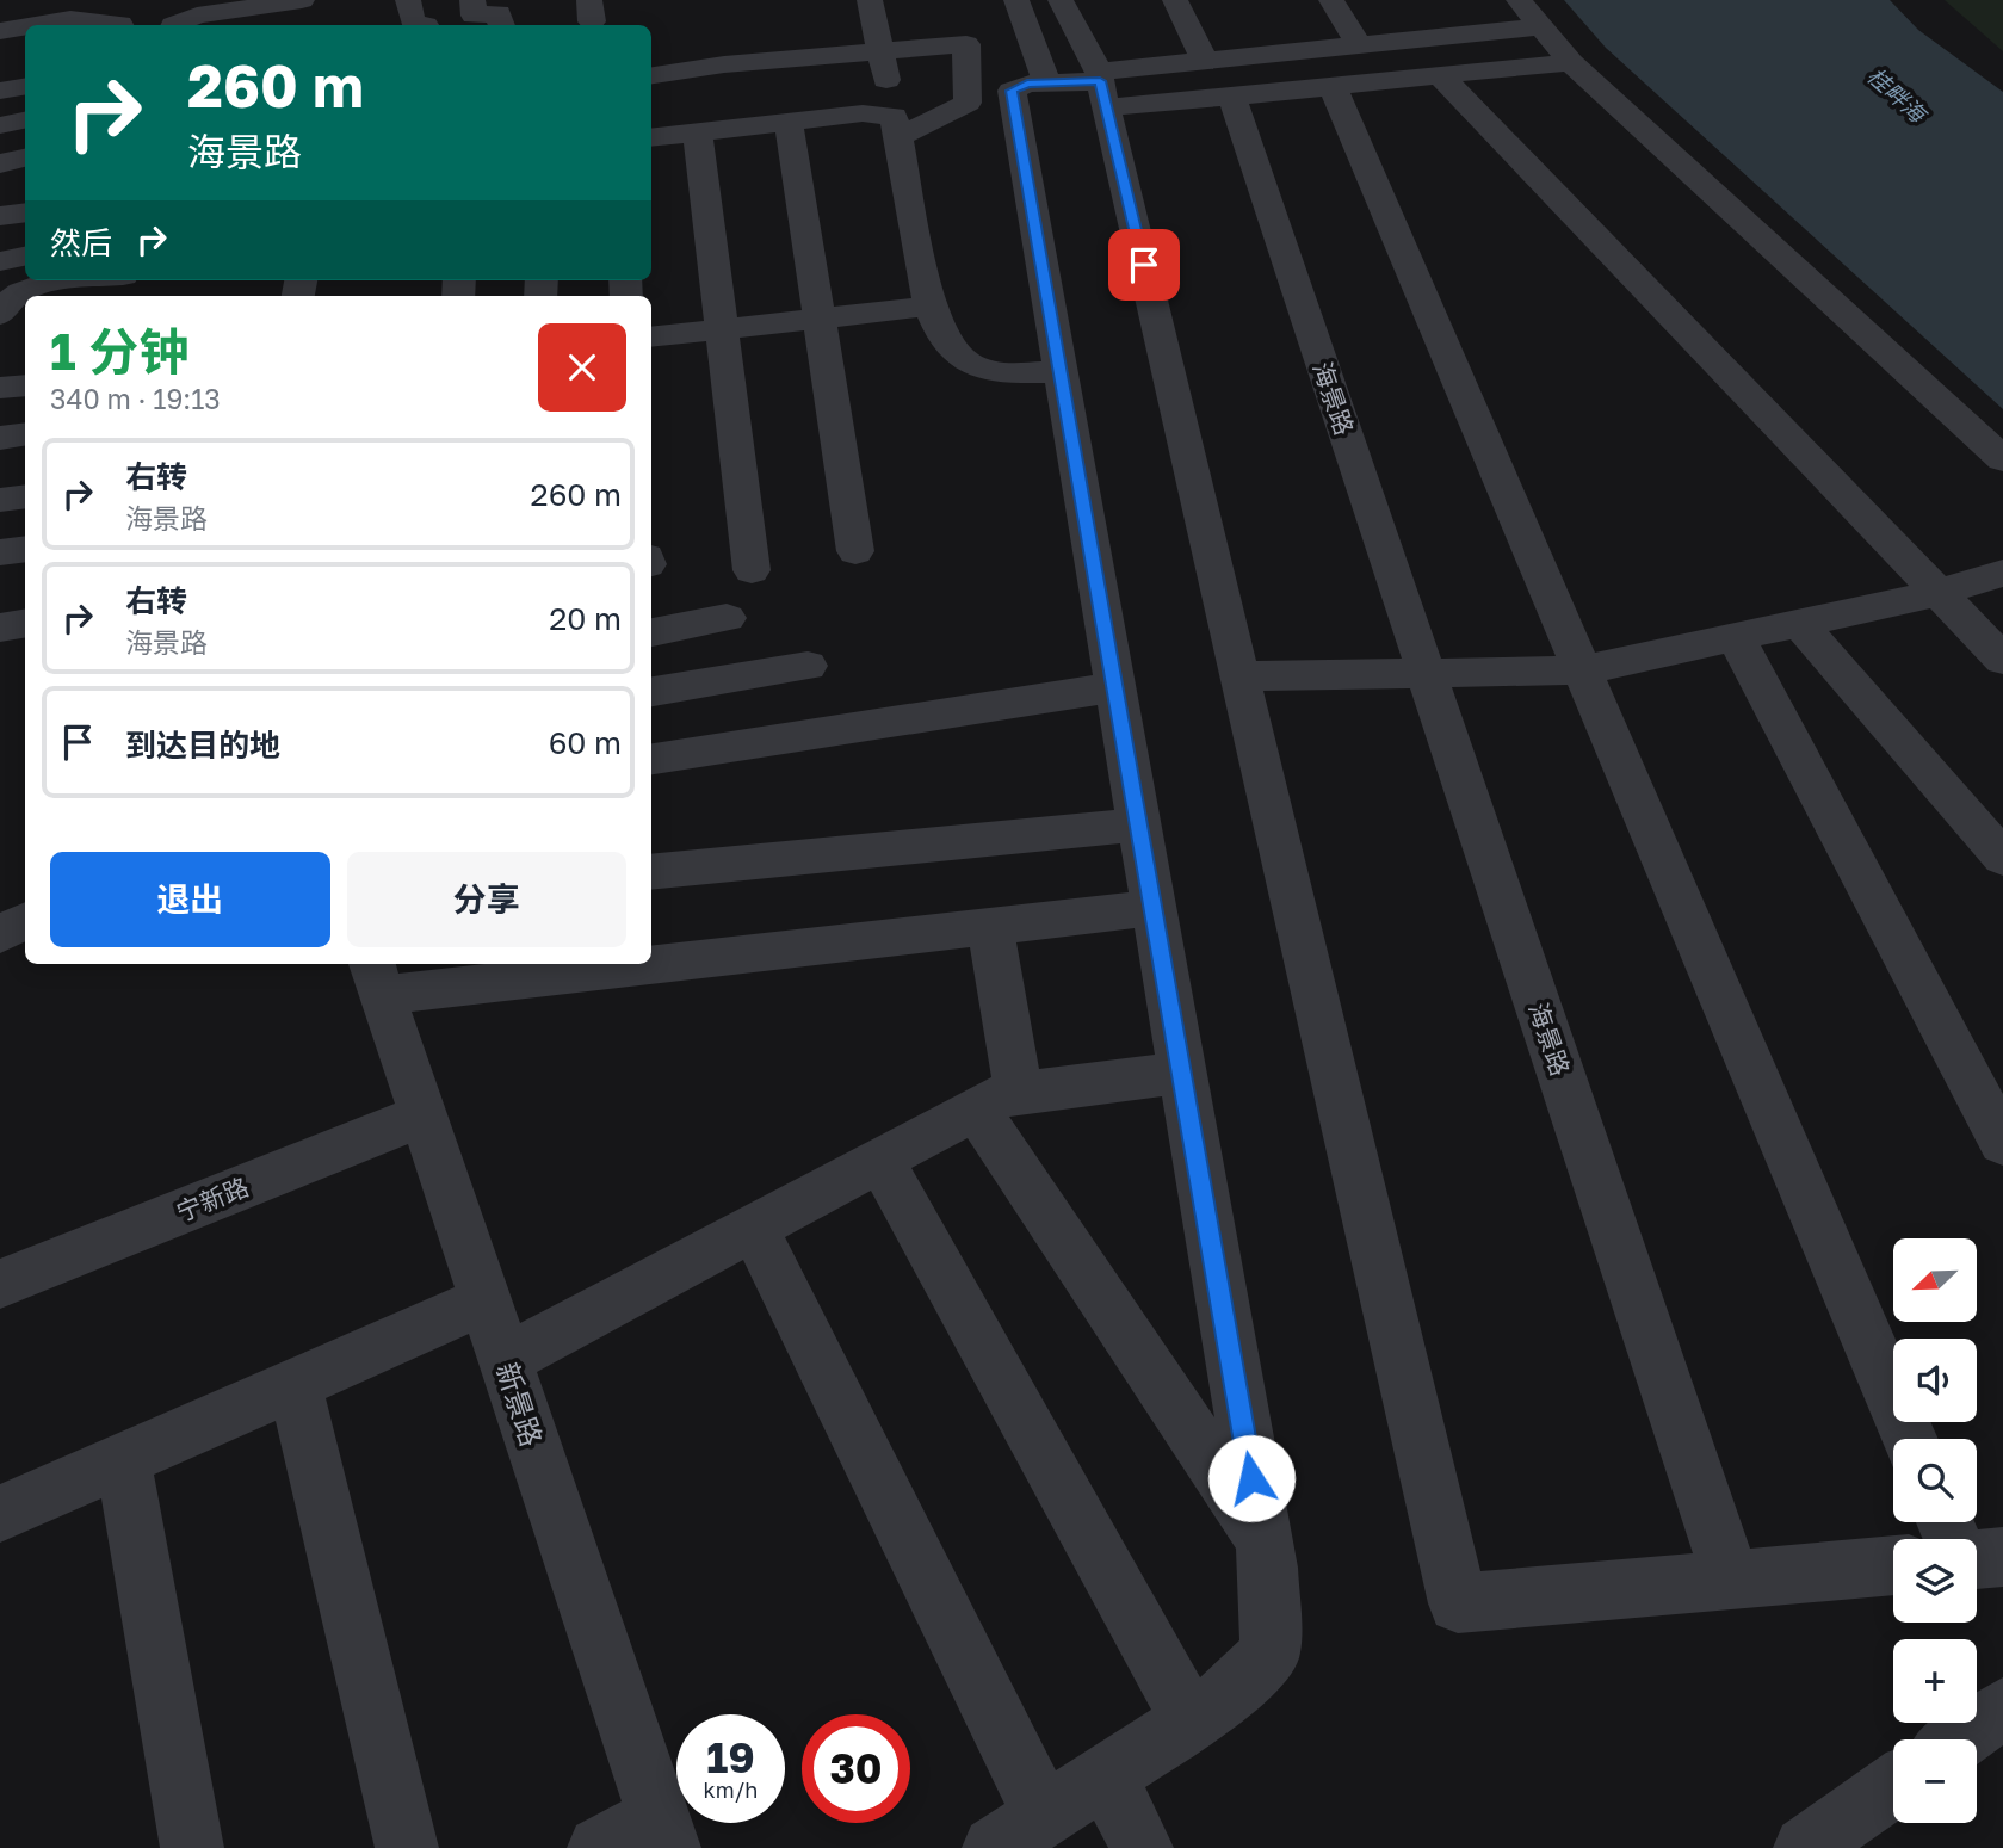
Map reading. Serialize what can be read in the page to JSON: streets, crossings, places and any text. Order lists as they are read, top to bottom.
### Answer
{
  "streets": {
    "street": ["海景路", "宁新路", "新景路"]
  },
  "crossings": [
    ["宁新路", "新景路"]
  ],
  "water": ["桂畔海"],
  "north": "bottom left",
  "page": {
    "turn": ["260 m", "海景路"],
    "then": "然后",
    "heading": ["1 分钟", "340 m · 19:13"],
    "list": [
      {
        "name": "右转",
        "note": "海景路",
        "value": "260 m"
      },
      {
        "name": "右转",
        "note": "海景路",
        "value": "20 m"
      },
      {
        "name": "到达目的地",
        "value": "60 m"
      }
    ],
    "buttons": ["退出", "分享"],
    "map_buttons": ["+", "−"],
    "speed": "19 km/h",
    "limit": "30"
  }
}
